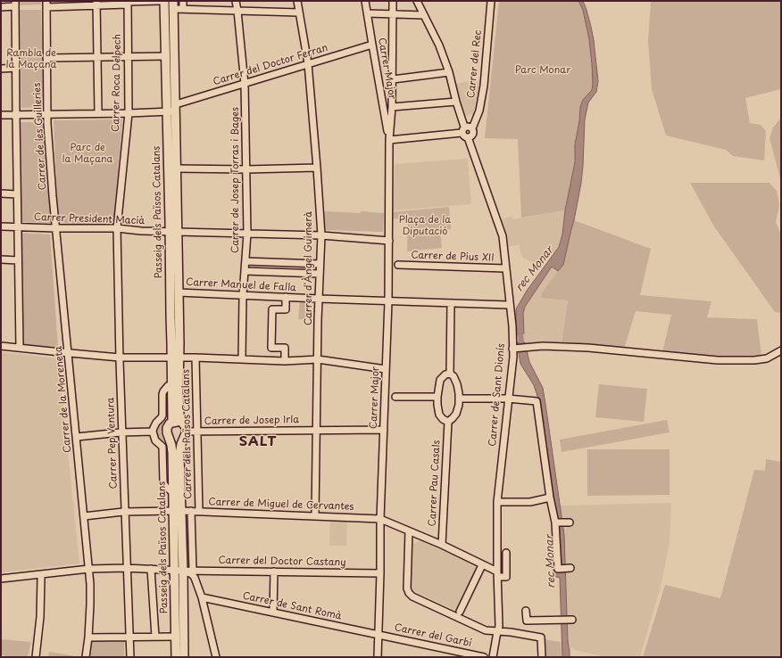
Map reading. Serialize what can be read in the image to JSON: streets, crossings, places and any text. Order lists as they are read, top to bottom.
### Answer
{
  "streets": {
    "main road": ["Passeig dels Països Catalans"],
    "street": [
      "Carrer del Rec",
      "Carrer del Doctor Ferran",
      "Carrer Major",
      "Carrer Roca Delpech",
      "Carrer de les Guilleries",
      "Carrer de Josep Torras i Bages",
      "Carrer President Macià",
      "Carrer de Pius XII",
      "Carrer d'Àngel Guimerà",
      "Carrer Manuel de Falla",
      "Carrer de Sant Dionís",
      "Carrer de la Moreneta",
      "Carrer de Josep Irla",
      "Carrer dels Països Catalans",
      "Carrer Pep Ventura",
      "Carrer Pau Casals",
      "Carrer de Miguel de Cervantes",
      "Carrer del Doctor Castany",
      "Carrer de Sant Romà",
      "Carrer del Garbí"
    ]
  },
  "crossings": [
    ["Carrer del Rec", "Carrer de Sant Dionís"],
    ["Carrer del Doctor Ferran", "Carrer Major"],
    ["Carrer del Doctor Ferran", "Carrer Roca Delpech"],
    ["Carrer del Doctor Ferran", "Carrer de les Guilleries"],
    ["Carrer del Doctor Ferran", "Carrer de Josep Torras i Bages"],
    ["Carrer del Doctor Ferran", "Passeig dels Països Catalans"],
    ["Carrer del Doctor Ferran", "Carrer d'Àngel Guimerà"],
    ["Carrer Major", "Carrer President Macià"],
    ["Carrer Major", "Carrer Manuel de Falla"],
    ["Carrer Major", "Carrer de Josep Irla"],
    ["Carrer Major", "Carrer de Miguel de Cervantes"],
    ["Carrer Major", "Carrer del Doctor Castany"],
    ["Carrer Major", "Carrer de Sant Romà"],
    ["Carrer Major", "Carrer del Garbí"],
    ["Carrer Roca Delpech", "Carrer President Macià"],
    ["Carrer Roca Delpech", "Carrer Pep Ventura"],
    ["Carrer de les Guilleries", "Carrer President Macià"],
    ["Carrer de les Guilleries", "Carrer de la Moreneta"],
    ["Carrer de Josep Torras i Bages", "Carrer President Macià"],
    ["Carrer de Josep Torras i Bages", "Carrer Manuel de Falla"],
    ["Passeig dels Països Catalans", "Carrer President Macià"],
    ["Passeig dels Països Catalans", "Carrer de Josep Irla"],
    ["Passeig dels Països Catalans", "Carrer de Miguel de Cervantes"],
    ["Passeig dels Països Catalans", "Carrer del Doctor Castany"],
    ["Carrer President Macià", "Carrer d'Àngel Guimerà"],
    ["Carrer President Macià", "Carrer de la Moreneta"],
    ["Carrer President Macià", "Carrer Pep Ventura"],
    ["Carrer de Pius XII", "Carrer de Sant Dionís"],
    ["Carrer d'Àngel Guimerà", "Carrer Manuel de Falla"],
    ["Carrer d'Àngel Guimerà", "Carrer de Josep Irla"],
    ["Carrer d'Àngel Guimerà", "Carrer de Miguel de Cervantes"],
    ["Carrer Manuel de Falla", "Carrer de Sant Dionís"],
    ["Carrer de la Moreneta", "Carrer de Miguel de Cervantes"],
    ["Carrer de la Moreneta", "Carrer del Doctor Castany"],
    ["Carrer de Josep Irla", "Carrer dels Països Catalans"],
    ["Carrer dels Països Catalans", "Carrer de Miguel de Cervantes"],
    ["Carrer dels Països Catalans", "Carrer del Doctor Castany"],
    ["Carrer Pep Ventura", "Carrer de Miguel de Cervantes"],
    ["Carrer Pep Ventura", "Carrer del Doctor Castany"],
    ["Carrer de Sant Romà", "Carrer del Garbí"]
  ],
  "districts": ["SALT"],
  "water": ["rec Monar"],
  "parks": [
    "Rambla de la Maçana",
    "Parc Monar",
    "Parc de la Maçana",
    "Plaça de la Diputació"
  ]
}
